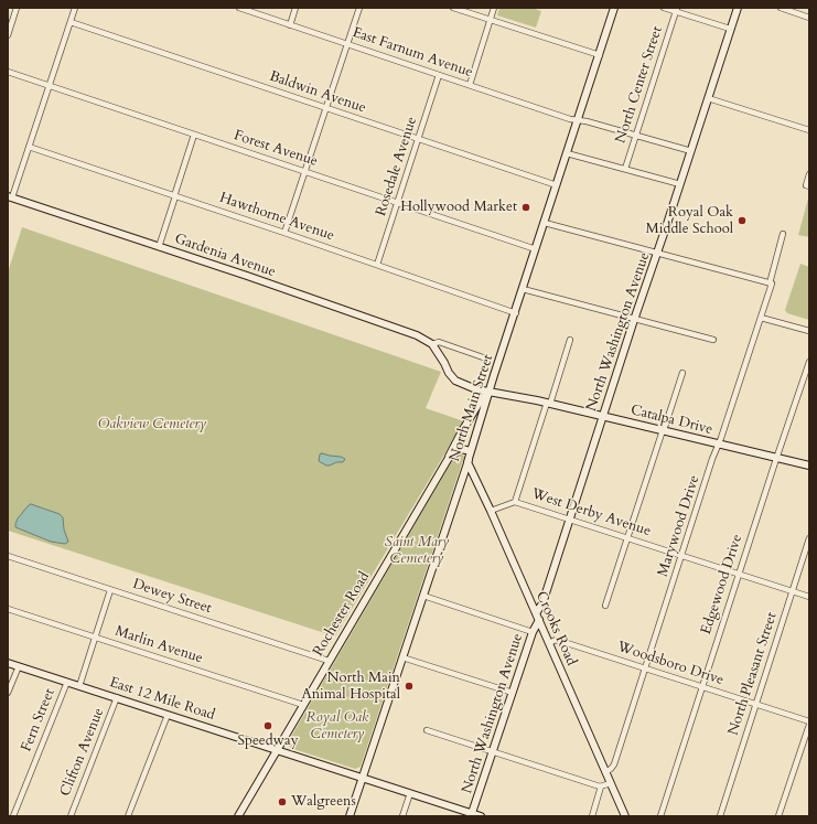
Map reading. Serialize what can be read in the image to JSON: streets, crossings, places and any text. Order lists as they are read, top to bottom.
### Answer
{
  "streets": {
    "main road": [
      "Gardenia Avenue",
      "North Washington Avenue",
      "North Main Street",
      "Catalpa Drive",
      "Rochester Road",
      "Crooks Road",
      "East 12 Mile Road"
    ],
    "street": [
      "East Farnum Avenue",
      "North Center Street",
      "Baldwin Avenue",
      "Forest Avenue",
      "Rosedale Avenue",
      "Hawthorne Avenue",
      "West Derby Avenue",
      "Marywood Drive",
      "Edgewood Drive",
      "Dewey Street",
      "Marlin Avenue",
      "Woodsboro Drive",
      "North Pleasant Street",
      "Fern Street",
      "Clifton Avenue"
    ]
  },
  "crossings": [
    ["East Farnum Avenue", "North Center Street"],
    ["East Farnum Avenue", "Rosedale Avenue"],
    ["East Farnum Avenue", "North Washington Avenue"],
    ["East Farnum Avenue", "North Main Street"],
    ["Baldwin Avenue", "Rosedale Avenue"],
    ["Baldwin Avenue", "North Main Street"],
    ["Forest Avenue", "Rosedale Avenue"],
    ["Forest Avenue", "North Main Street"],
    ["Rosedale Avenue", "Hawthorne Avenue"],
    ["Hawthorne Avenue", "North Main Street"],
    ["Gardenia Avenue", "North Main Street"],
    ["Gardenia Avenue", "Catalpa Drive"],
    ["Gardenia Avenue", "Rochester Road"],
    ["North Washington Avenue", "Catalpa Drive"],
    ["North Washington Avenue", "West Derby Avenue"],
    ["North Washington Avenue", "Crooks Road"],
    ["North Washington Avenue", "East 12 Mile Road"],
    ["North Main Street", "Rochester Road"],
    ["North Main Street", "Crooks Road"],
    ["North Main Street", "East 12 Mile Road"],
    ["Catalpa Drive", "Marywood Drive"],
    ["Catalpa Drive", "Edgewood Drive"],
    ["West Derby Avenue", "Marywood Drive"],
    ["West Derby Avenue", "Edgewood Drive"],
    ["West Derby Avenue", "Crooks Road"],
    ["West Derby Avenue", "North Pleasant Street"],
    ["Marywood Drive", "Crooks Road"],
    ["Marywood Drive", "Woodsboro Drive"],
    ["Edgewood Drive", "Woodsboro Drive"],
    ["Dewey Street", "Rochester Road"],
    ["Rochester Road", "Marlin Avenue"],
    ["Rochester Road", "East 12 Mile Road"],
    ["Crooks Road", "Woodsboro Drive"],
    ["Woodsboro Drive", "North Pleasant Street"],
    ["East 12 Mile Road", "Fern Street"],
    ["East 12 Mile Road", "Clifton Avenue"]
  ],
  "parks": ["Oakview Cemetery", "Saint Mary Cemetery", "Royal Oak Cemetery"],
  "places": [
    "Hollywood Market",
    "Royal Oak Middle School",
    "North Main Animal Hospital",
    "Speedway",
    "Walgreens"
  ]
}
